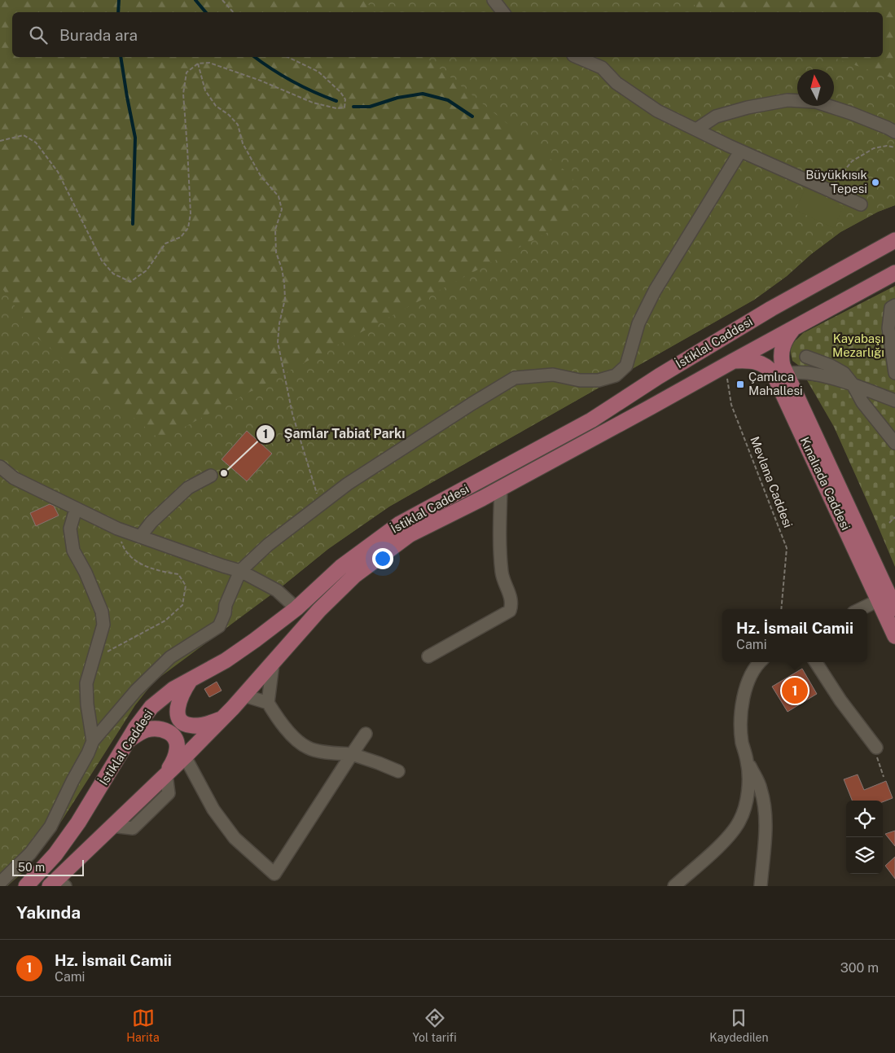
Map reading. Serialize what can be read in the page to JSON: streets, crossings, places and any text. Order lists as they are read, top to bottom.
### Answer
{
  "streets": {
    "main road": ["İstiklal Caddesi", "Kınalıada Caddesi"],
    "path": ["Mevlana Caddesi"]
  },
  "crossings": [
    ["İstiklal Caddesi", "Mevlana Caddesi"]
  ],
  "parks": ["Kayabaşı Mezarlığı"],
  "places": {
    "other": ["Büyükkısık Tepesi", "Şamlar Tabiat Parkı"],
    "transit": ["Çamlıca Mahallesi"]
  },
  "scale_bar": "50 m",
  "north": "top",
  "page": {
    "search": "Burada ara",
    "popup": ["Hz. İsmail Camii", "Cami"],
    "pins": "1",
    "scale": "50 m",
    "heading": "Yakında",
    "list": [
      {
        "mark": "1",
        "name": "Hz. İsmail Camii",
        "note": "Cami",
        "value": "300 m"
      }
    ],
    "nav": ["Harita", "Yol tarifi", "Kaydedilen"]
  }
}
